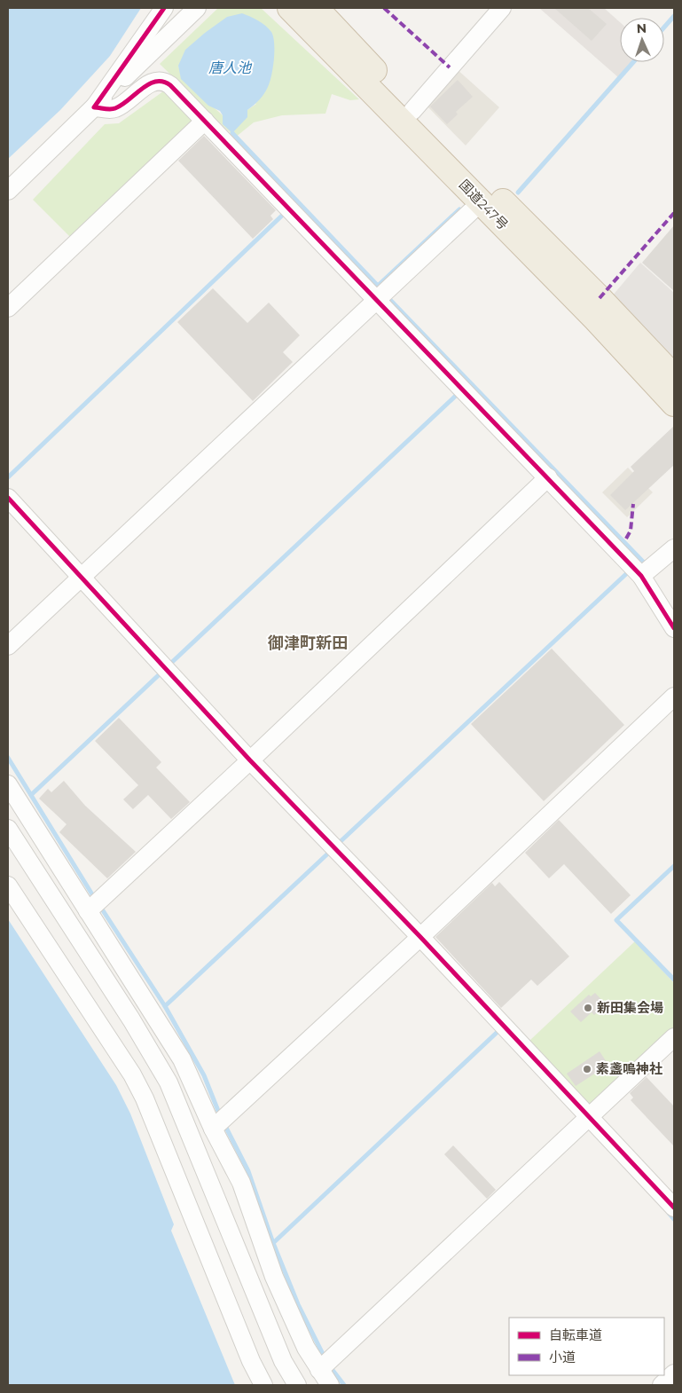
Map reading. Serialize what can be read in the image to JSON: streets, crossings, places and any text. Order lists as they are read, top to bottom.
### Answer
{
  "streets": {
    "highway": ["国道247号"]
  },
  "districts": ["御津町新田"],
  "water": ["唐人池"],
  "places": ["新田集会場", "素盞嗚神社"],
  "legend": ["自転車道", "小道"],
  "north": "top"
}
